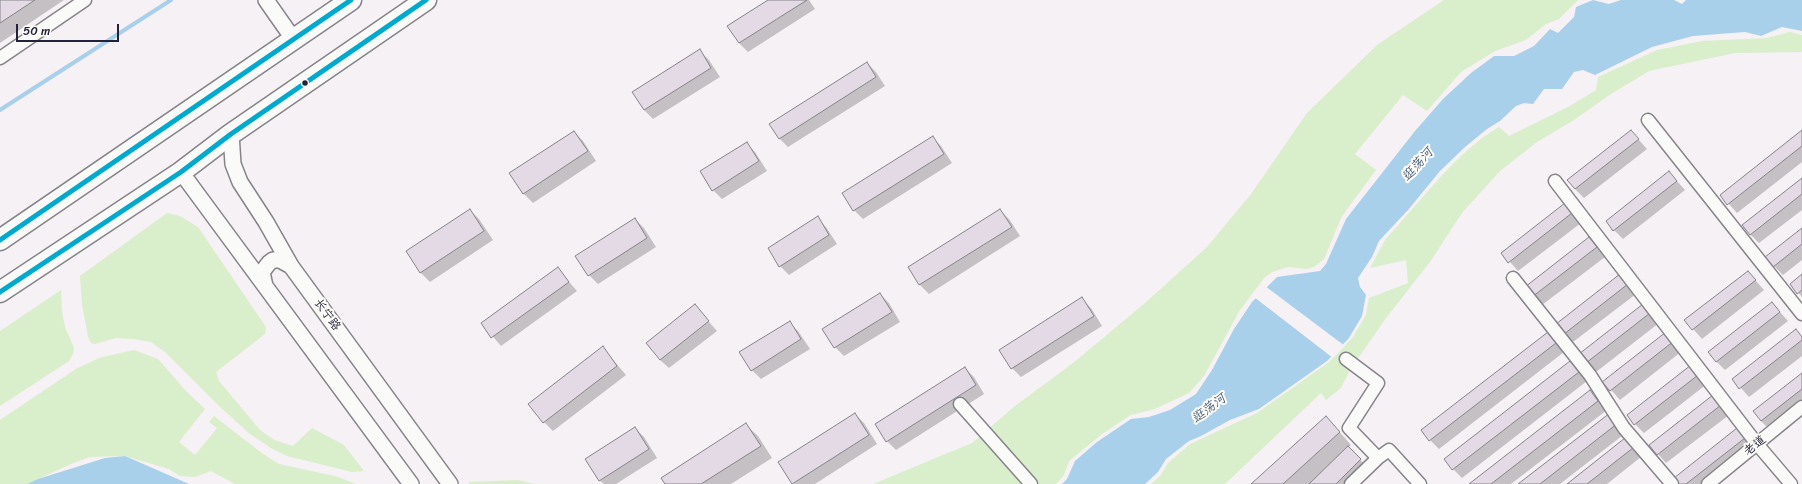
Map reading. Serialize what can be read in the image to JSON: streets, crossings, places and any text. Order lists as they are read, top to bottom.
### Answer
{
  "streets": {
    "street": ["长宁路", "老道"]
  },
  "water": ["逛荡河"],
  "lines": ["transit line 50"],
  "scale_bar": "50 m"
}
